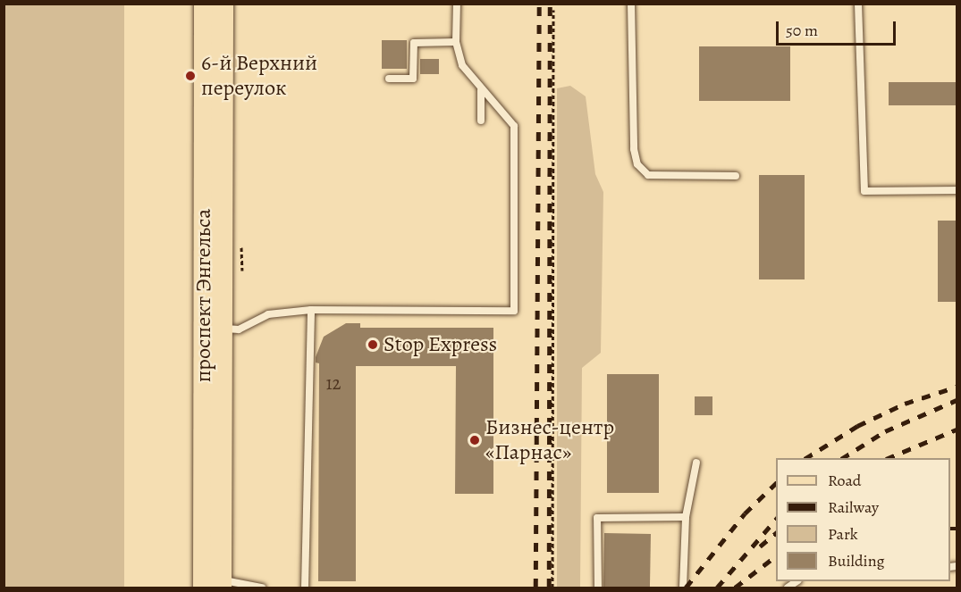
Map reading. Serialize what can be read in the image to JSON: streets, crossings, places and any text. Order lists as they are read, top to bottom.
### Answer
{
  "streets": {
    "main road": ["проспект Энгельса"]
  },
  "places": ["6-й Верхний переулок", "Stop Express", "Бизнес-центр «Парнас»"],
  "house_numbers": ["12"],
  "legend": [
    "Road",
    "Railway",
    "Park",
    "Building"
  ],
  "scale_bar": "50 m"
}
